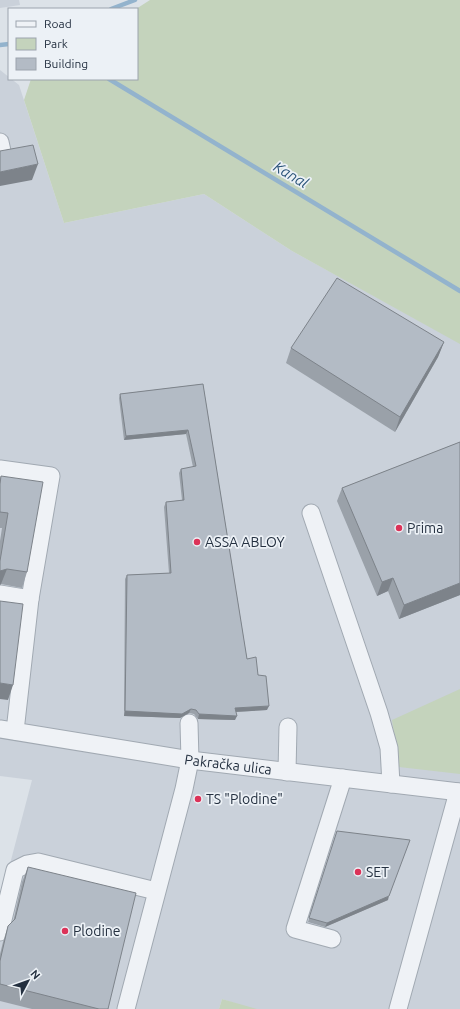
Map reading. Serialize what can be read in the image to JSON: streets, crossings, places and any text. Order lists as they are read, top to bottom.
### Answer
{
  "streets": {
    "street": ["Pakračka ulica"]
  },
  "water": ["Kanal"],
  "places": [
    "Prima",
    "ASSA ABLOY",
    "TS \"Plodine\"",
    "SET",
    "Plodine"
  ],
  "legend": ["Road", "Park", "Building"],
  "north": "top right"
}
